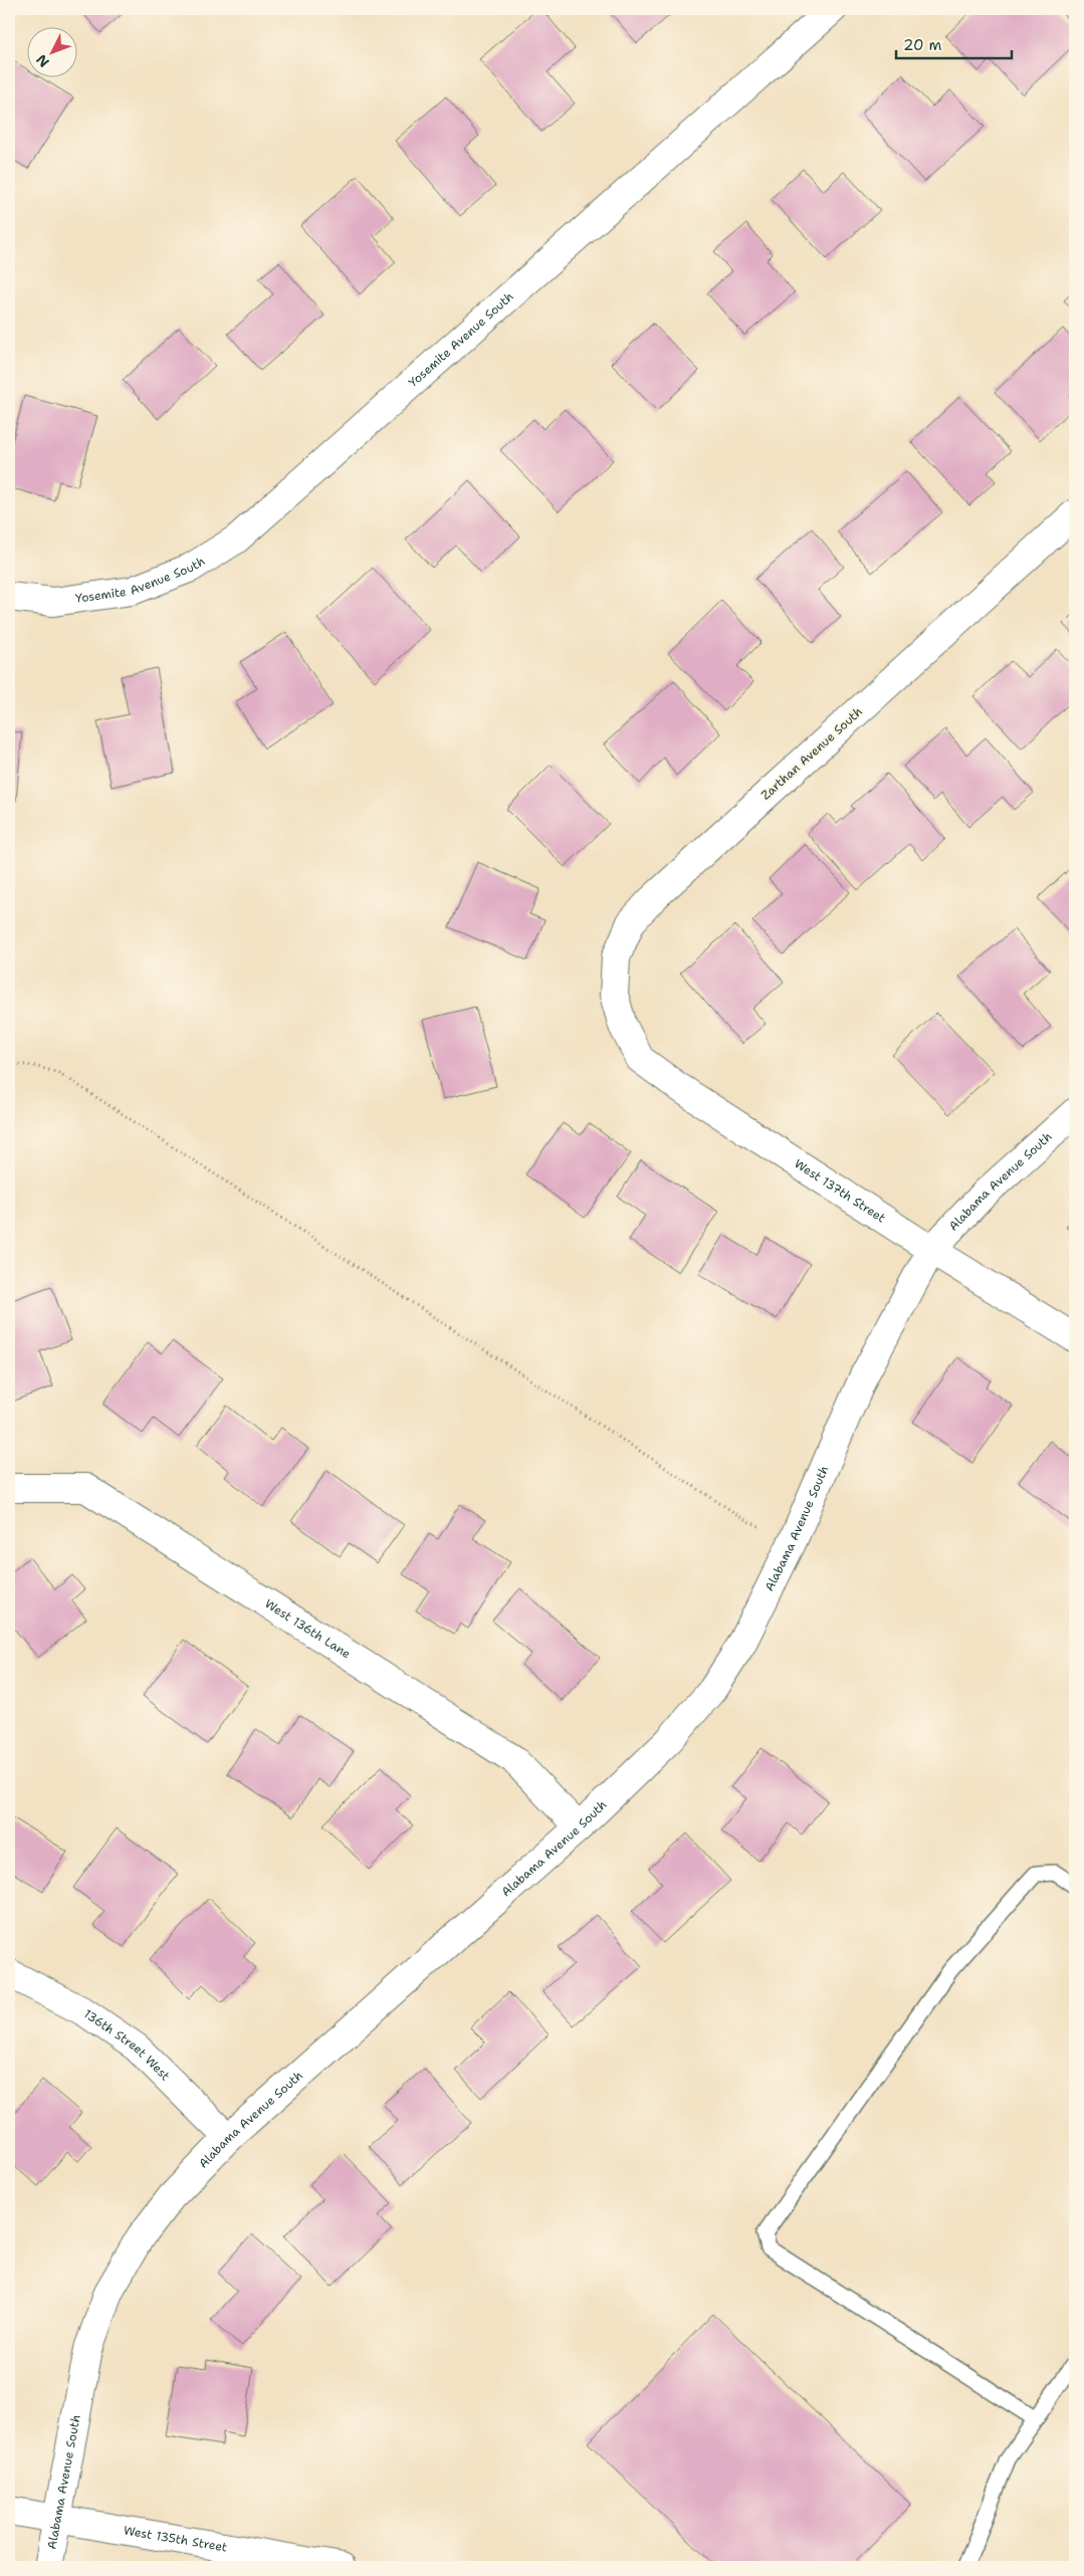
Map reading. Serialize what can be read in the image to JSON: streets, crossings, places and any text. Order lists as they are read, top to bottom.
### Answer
{
  "streets": {
    "street": [
      "Yosemite Avenue South",
      "Zarthan Avenue South",
      "Alabama Avenue South",
      "West 137th Street",
      "West 136th Lane",
      "136th Street West",
      "West 135th Street"
    ]
  },
  "crossings": [
    ["Zarthan Avenue South", "West 137th Street"],
    ["Alabama Avenue South", "West 137th Street"],
    ["Alabama Avenue South", "West 136th Lane"],
    ["Alabama Avenue South", "136th Street West"],
    ["Alabama Avenue South", "West 135th Street"]
  ],
  "scale_bar": "20 m",
  "north": "bottom left"
}
